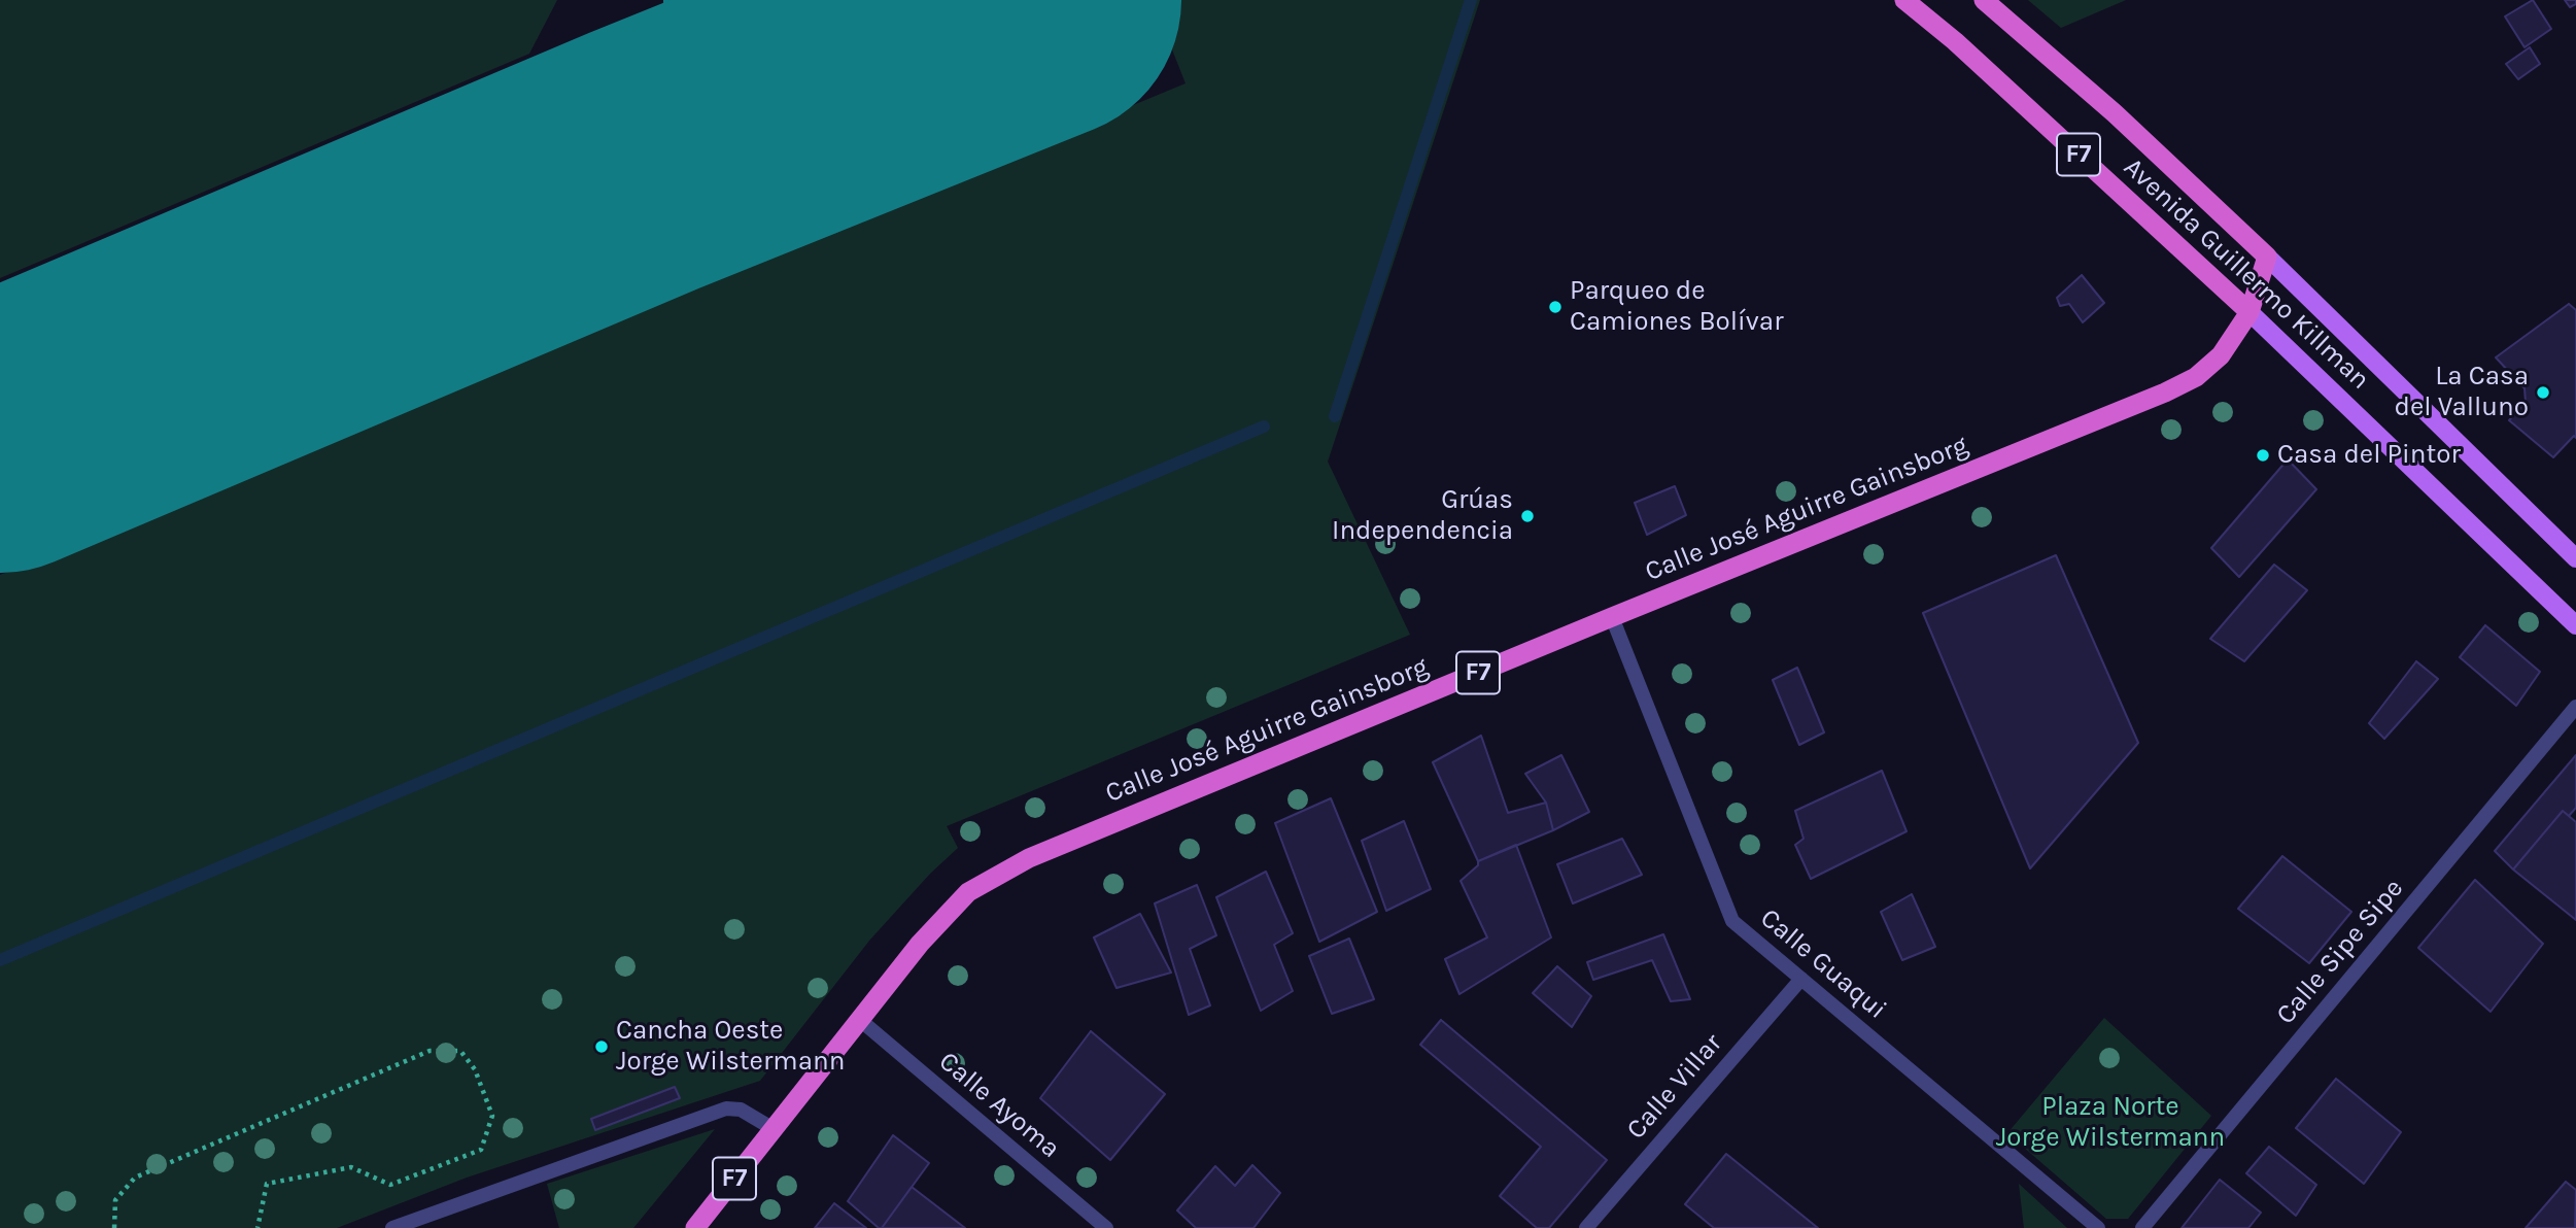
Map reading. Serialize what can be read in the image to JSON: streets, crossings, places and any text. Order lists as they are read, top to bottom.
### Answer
{
  "streets": {
    "highway": ["F7", "Avenida Guillermo Killman", "Calle José Aguirre Gainsborg"],
    "street": [
      "Calle Sipe Sipe",
      "Calle Guaqui",
      "Calle Villar",
      "Calle Ayoma"
    ]
  },
  "crossings": [
    ["F7", "Calle José Aguirre Gainsborg"],
    ["Avenida Guillermo Killman", "Calle José Aguirre Gainsborg"],
    ["Calle José Aguirre Gainsborg", "Calle Guaqui"],
    ["Calle José Aguirre Gainsborg", "Calle Ayoma"],
    ["Calle Guaqui", "Calle Villar"]
  ],
  "parks": ["Plaza Norte Jorge Wilstermann"],
  "places": [
    "Parqueo de Camiones Bolívar",
    "La Casa del Valluno",
    "Casa del Pintor",
    "Grúas Independencia",
    "Cancha Oeste Jorge Wilstermann"
  ]
}
